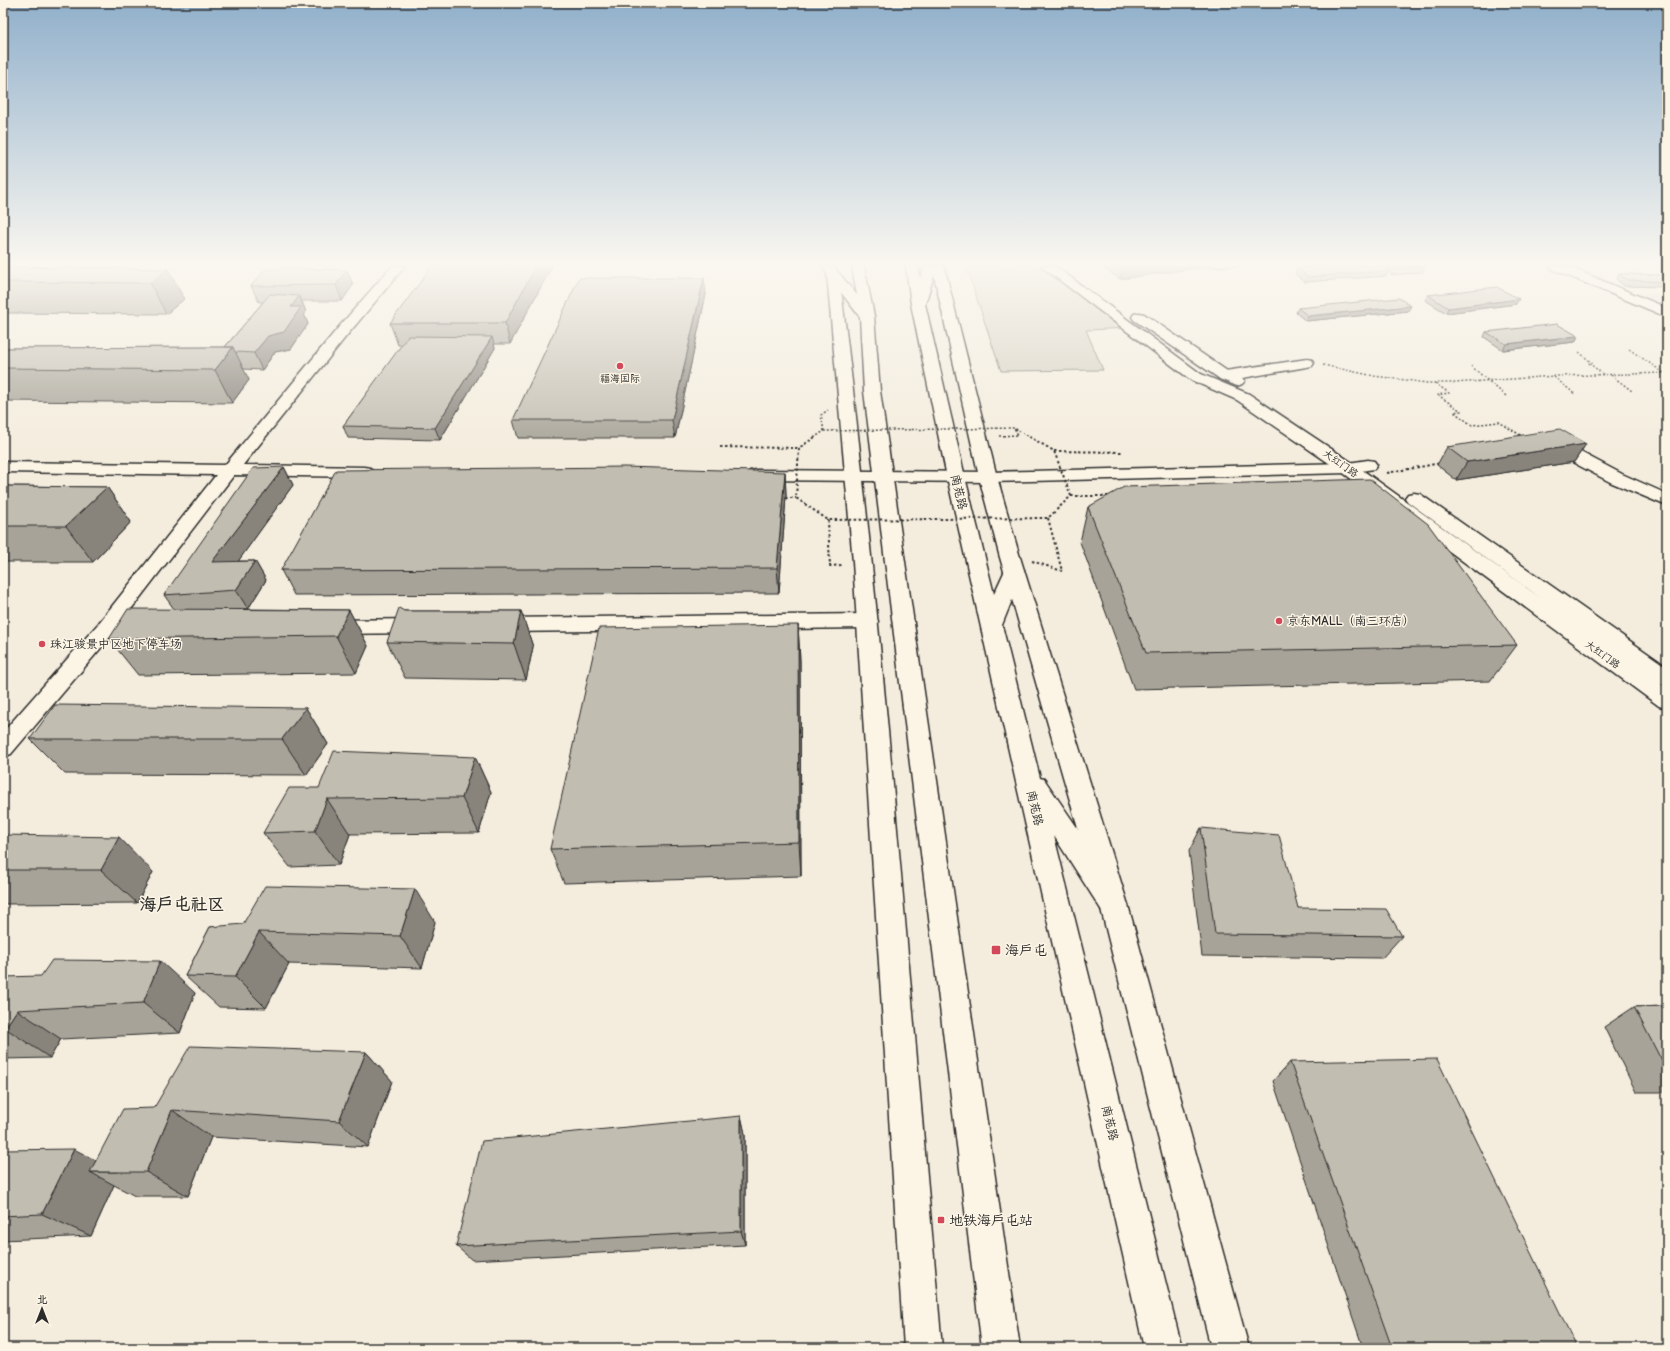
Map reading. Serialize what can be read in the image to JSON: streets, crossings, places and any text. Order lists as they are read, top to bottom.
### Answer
{
  "streets": {
    "main road": ["大红门路", "南苑路"]
  },
  "districts": ["海户屯社区"],
  "places": {
    "other": ["福海国际", "京东MALL（南三环店）", "珠江骏景中区地下停车场"],
    "transit": ["海户屯", "地铁海户屯站"]
  },
  "north": "top"
}
